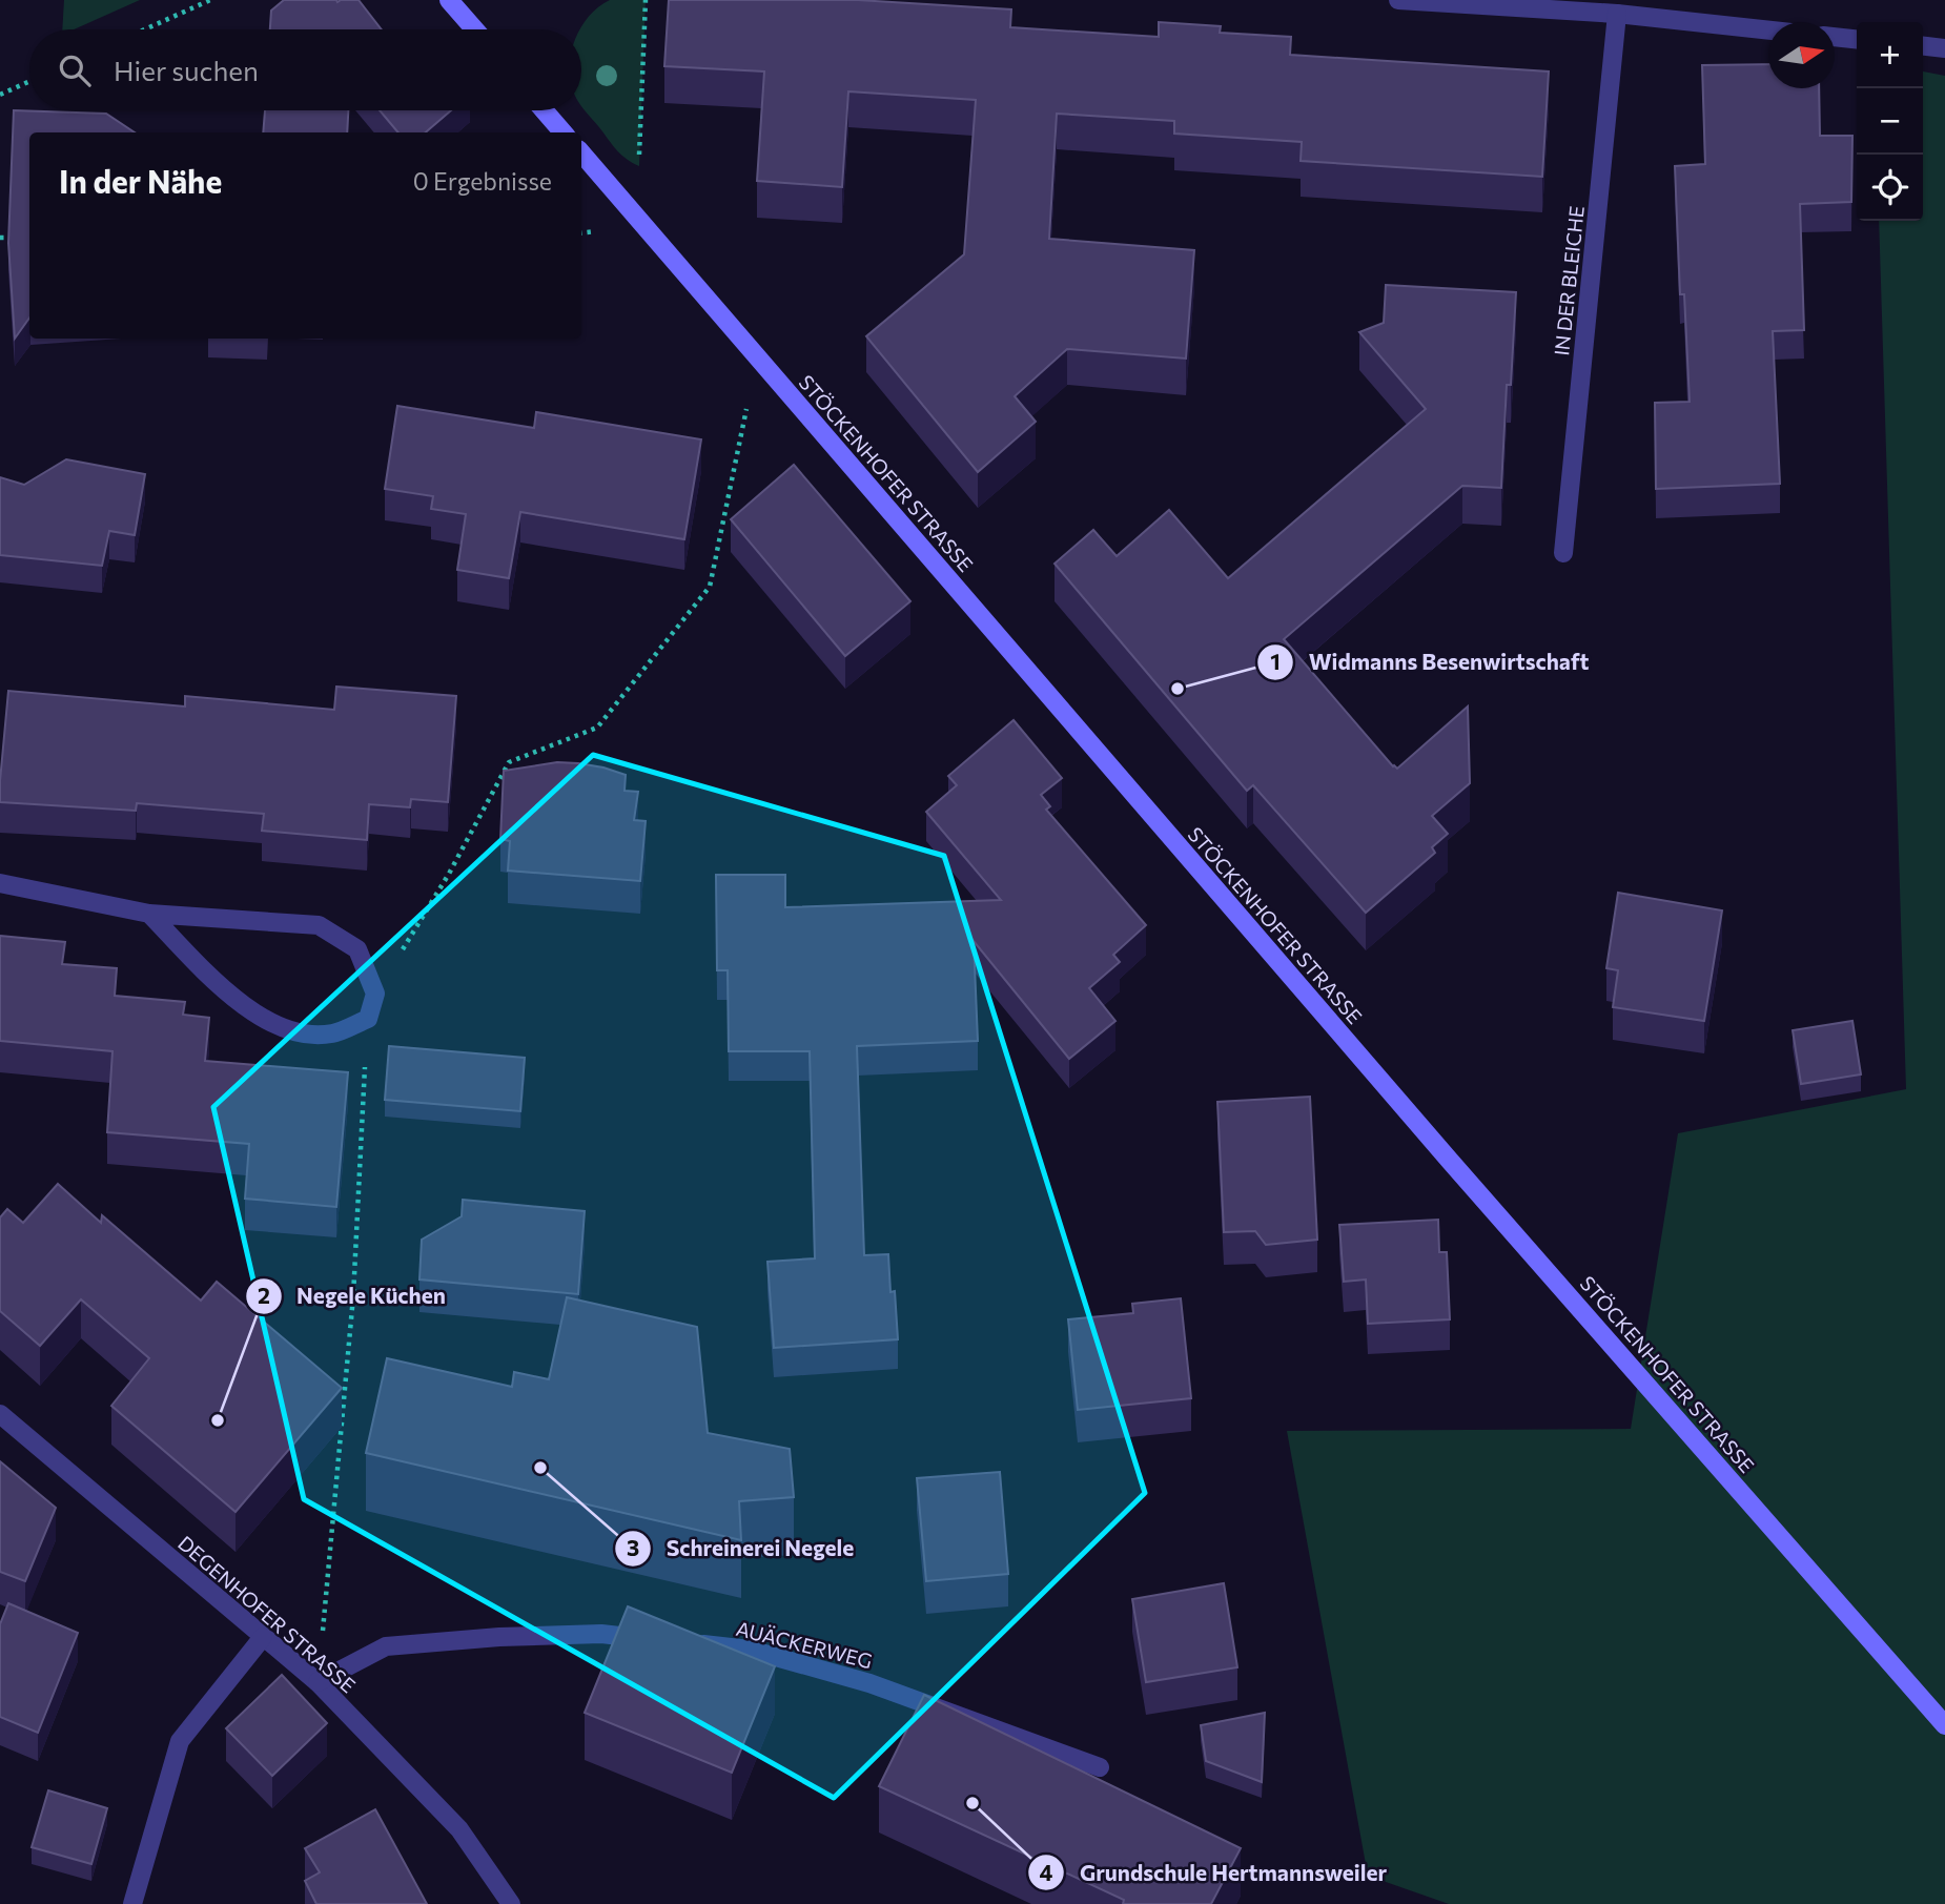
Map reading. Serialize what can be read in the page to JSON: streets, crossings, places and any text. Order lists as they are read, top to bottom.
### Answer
{
  "streets": {
    "main road": ["STÖCKENHOFER STRASSE"],
    "street": ["IN DER BLEICHE", "DEGENHOFER STRASSE", "AUÄCKERWEG"]
  },
  "places": [
    "Widmanns Besenwirtschaft",
    "Negele Küchen",
    "Schreinerei Negele",
    "Grundschule Hertmannsweiler"
  ],
  "north": "right",
  "page": {
    "map_buttons": ["+", "−"],
    "search": "Hier suchen",
    "heading": ["In der Nähe", "0 Ergebnisse"]
  }
}
